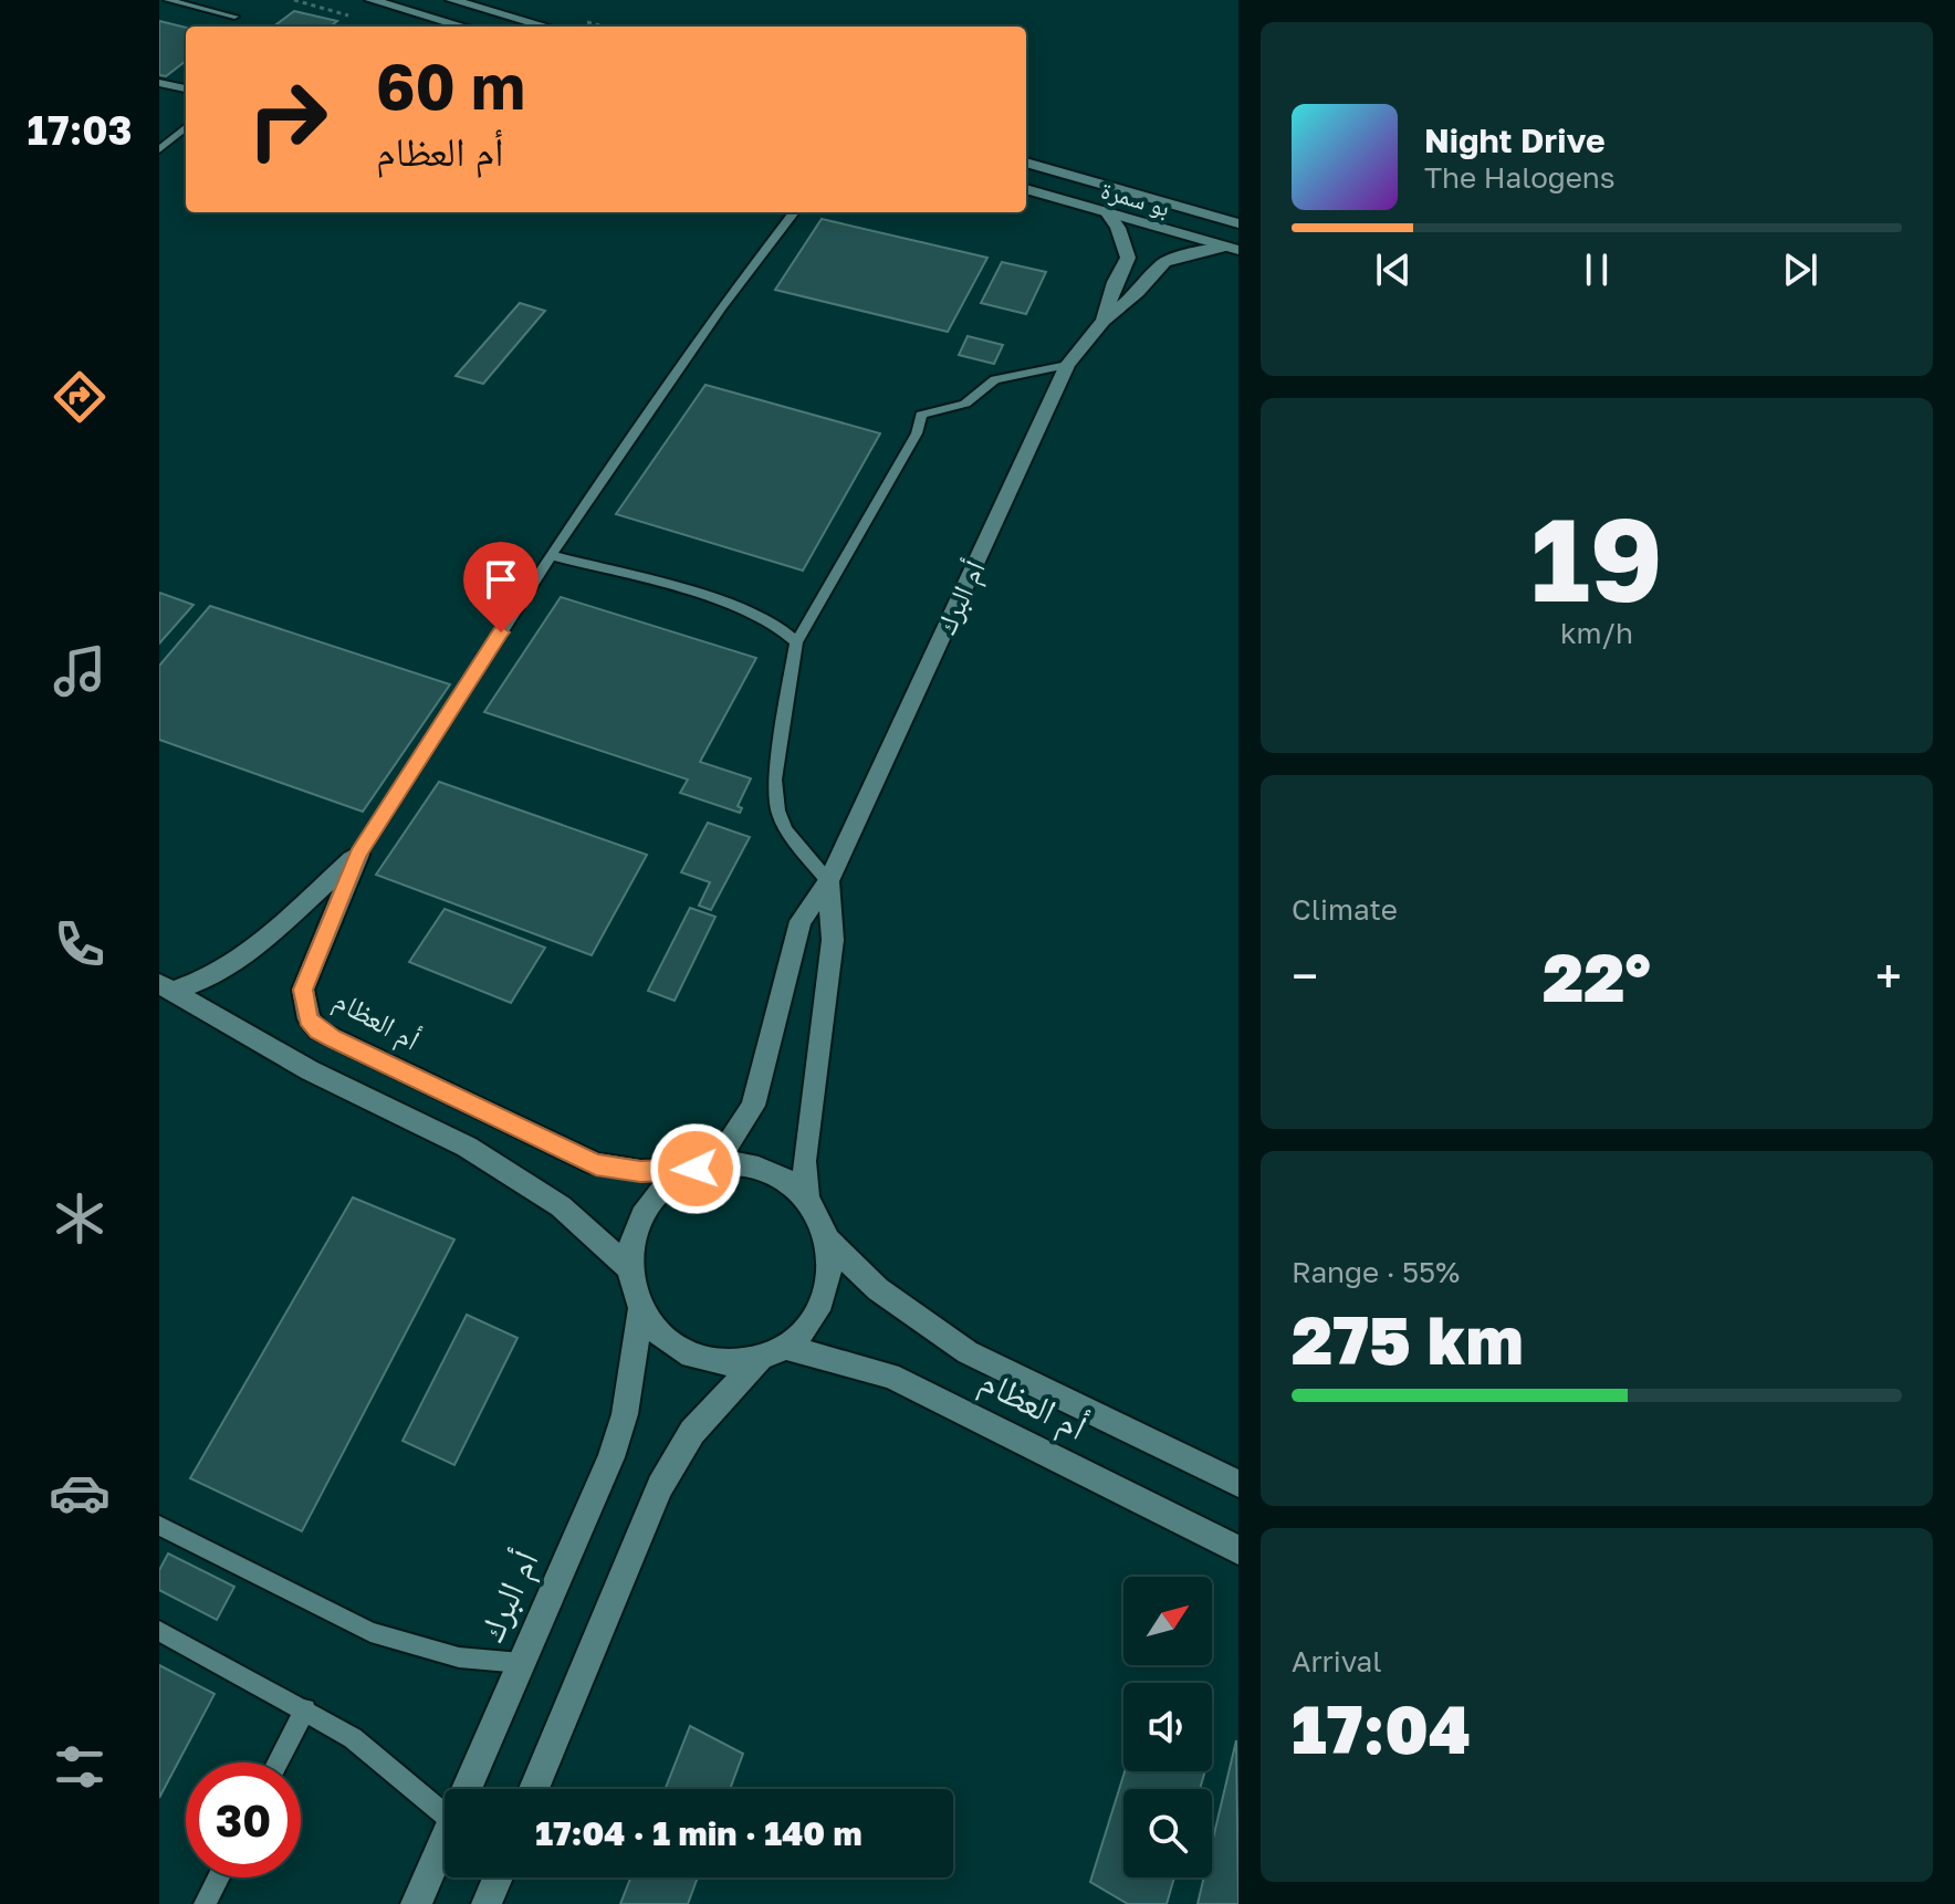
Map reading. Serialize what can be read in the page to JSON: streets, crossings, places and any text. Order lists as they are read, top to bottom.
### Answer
{
  "streets": {
    "street": ["بو سمرة", "أم البرك", "أم العظام"]
  },
  "crossings": [
    ["بو سمرة", "أم البرك"],
    ["أم البرك", "أم العظام"]
  ],
  "north": "top right",
  "page": {
    "tabs": "17:03",
    "turn": ["60 m", "أم العظام"],
    "song": ["Night Drive", "The Halogens"],
    "tile": [
      ["19", "km/h"],
      "Climate",
      ["Range · 55%", "275 km"],
      ["Arrival", "17:04"]
    ],
    "heat": ["−", "22°", "+"],
    "limit": "30",
    "trip": "17:04 · 1 min · 140 m"
  }
}
